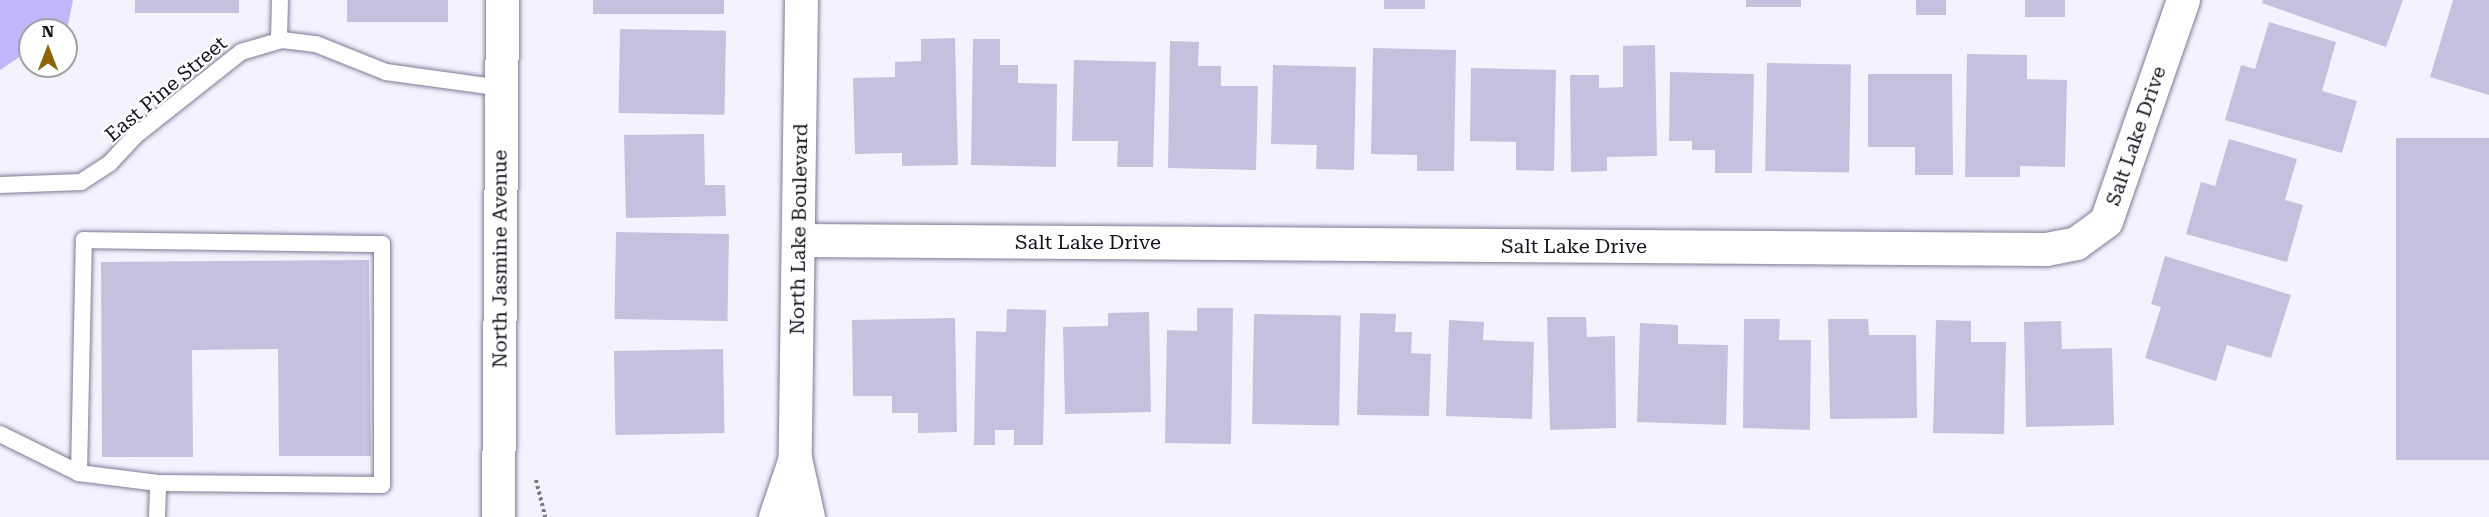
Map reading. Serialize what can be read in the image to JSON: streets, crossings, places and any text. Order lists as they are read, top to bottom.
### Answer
{
  "streets": {
    "street": ["Salt Lake Drive", "North Lake Boulevard", "North Jasmine Avenue"],
    "lane": ["East Pine Street"]
  },
  "crossings": [
    ["East Pine Street", "North Jasmine Avenue"],
    ["Salt Lake Drive", "North Lake Boulevard"]
  ],
  "north": "top"
}
